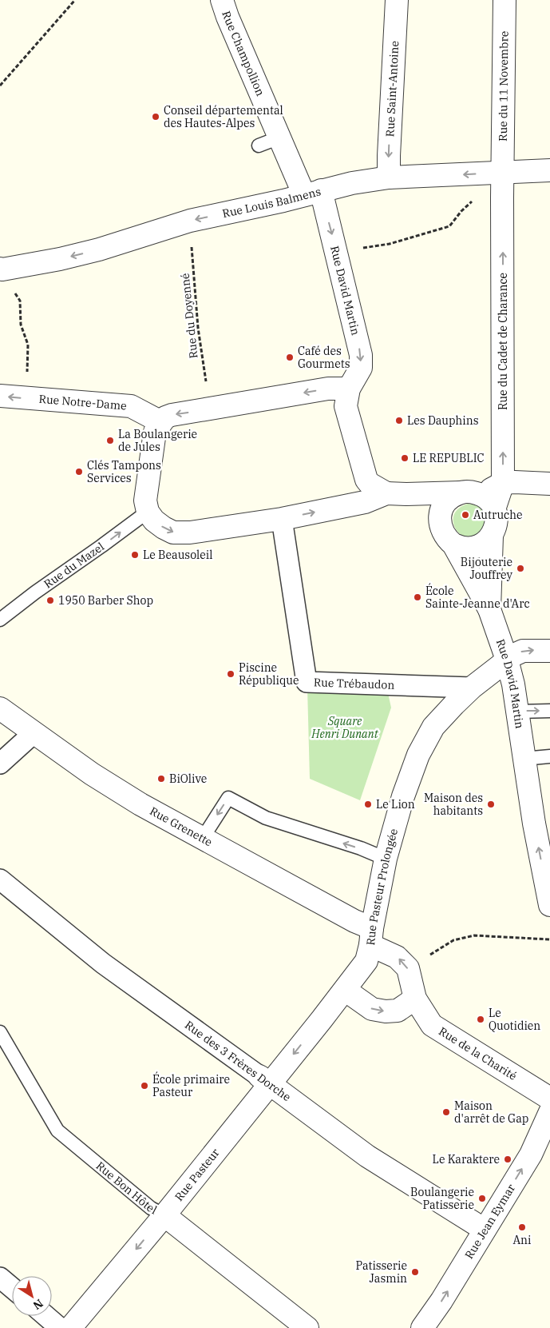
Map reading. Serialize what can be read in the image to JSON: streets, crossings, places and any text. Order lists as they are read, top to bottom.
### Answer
{
  "streets": {
    "street": [
      "Rue Champollion",
      "Rue du 11 Novembre",
      "Rue Saint-Antoine",
      "Rue Louis Balmens",
      "Rue David Martin",
      "Rue du Cadet de Charance",
      "Rue Notre-Dame",
      "Rue Trébaudon",
      "Rue Grenette",
      "Rue Pasteur Prolongée",
      "Rue de la Charité",
      "Rue des 3 Frères Dorche",
      "Rue Pasteur",
      "Rue Bon Hôtel",
      "Rue Jean Eymar"
    ],
    "lane": ["Rue du Mazel"],
    "path": ["Rue du Doyenné"]
  },
  "crossings": [
    ["Rue Champollion", "Rue Louis Balmens"],
    ["Rue Champollion", "Rue David Martin"],
    ["Rue du 11 Novembre", "Rue Louis Balmens"],
    ["Rue du 11 Novembre", "Rue du Cadet de Charance"],
    ["Rue Saint-Antoine", "Rue Louis Balmens"],
    ["Rue Louis Balmens", "Rue David Martin"],
    ["Rue Louis Balmens", "Rue du Doyenné"],
    ["Rue Louis Balmens", "Rue du Cadet de Charance"],
    ["Rue David Martin", "Rue Pasteur Prolongée"],
    ["Rue Trébaudon", "Rue Pasteur Prolongée"],
    ["Rue Grenette", "Rue Pasteur Prolongée"],
    ["Rue Grenette", "Rue de la Charité"],
    ["Rue Pasteur Prolongée", "Rue Pasteur"],
    ["Rue des 3 Frères Dorche", "Rue Pasteur"],
    ["Rue des 3 Frères Dorche", "Rue Jean Eymar"],
    ["Rue Pasteur", "Rue Bon Hôtel"]
  ],
  "one_way": [
    "Rue Saint-Antoine",
    "Rue du Cadet de Charance",
    "Rue du Mazel",
    "Rue Pasteur",
    "Rue Jean Eymar"
  ],
  "parks": ["Square Henri Dunant"],
  "places": [
    "Conseil départemental des Hautes-Alpes",
    "Café des Gourmets",
    "Les Dauphins",
    "La Boulangerie de Jules",
    "LE REPUBLIC",
    "Clés Tampons Services",
    "Autruche",
    "Le Beausoleil",
    "Bijouterie Jouffrey",
    "École Sainte-Jeanne d'Arc",
    "1950 Barber Shop",
    "Piscine République",
    "BiOlive",
    "Le Lion",
    "Maison des habitants",
    "Le Quotidien",
    "École primaire Pasteur",
    "Maison d'arrêt de Gap",
    "Le Karaktere",
    "Boulangerie Patisserie",
    "Ani",
    "Patisserie Jasmin"
  ],
  "north": "bottom right"
}
